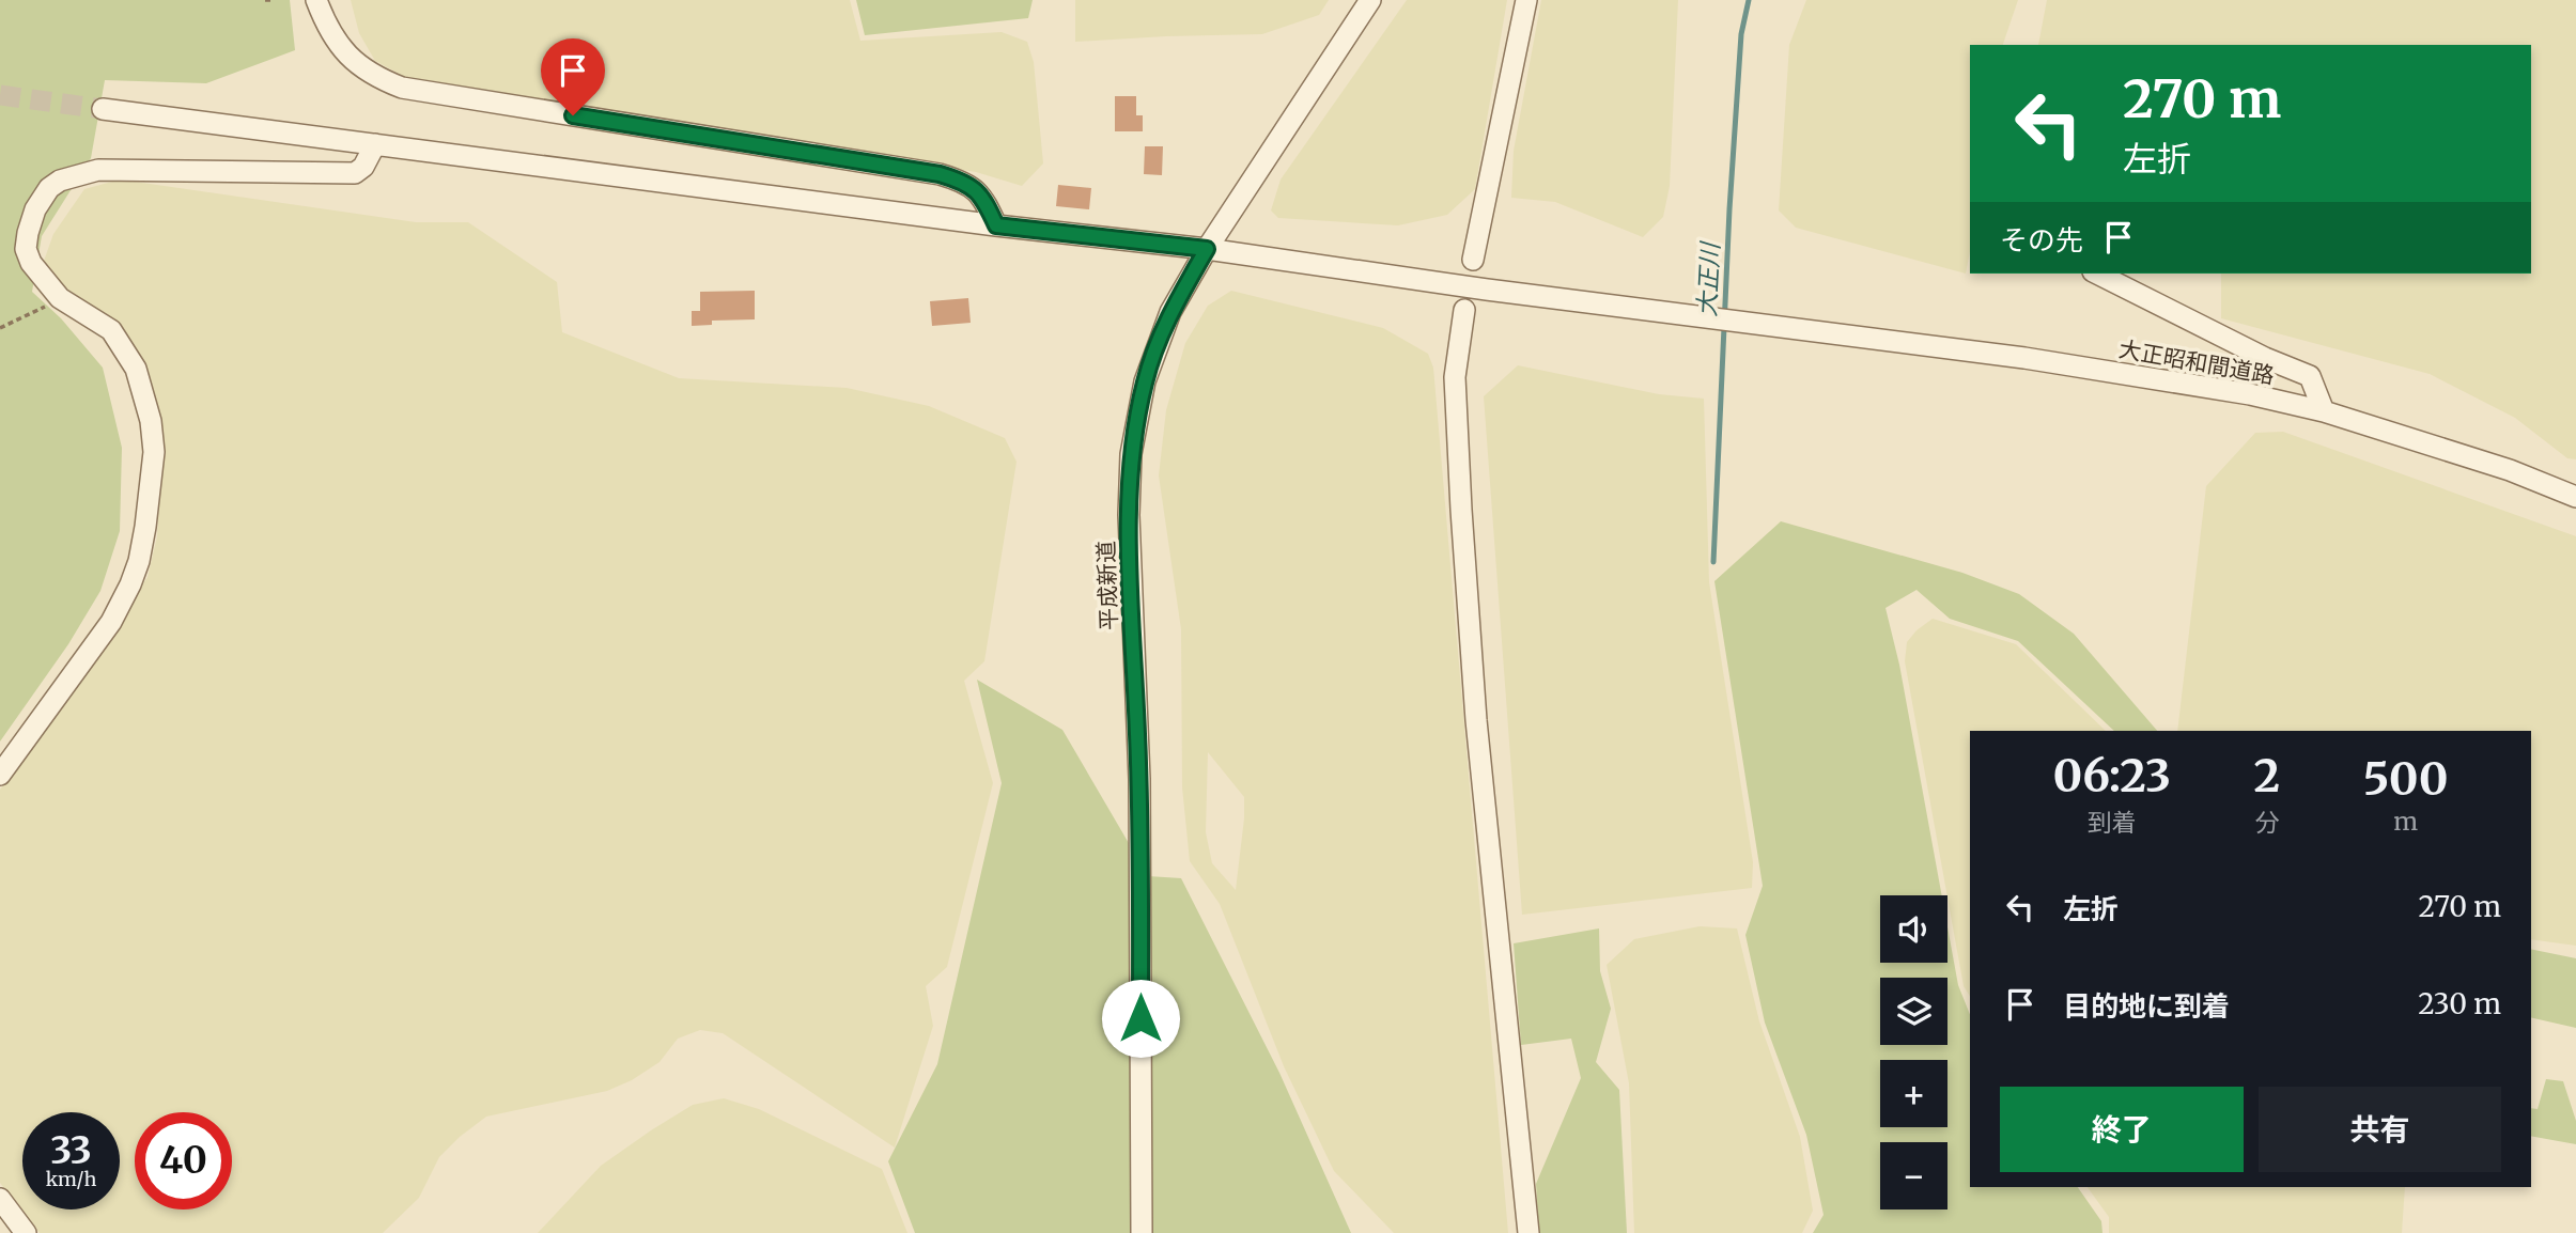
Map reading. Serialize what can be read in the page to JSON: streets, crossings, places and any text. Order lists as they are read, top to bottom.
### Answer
{
  "streets": {
    "street": ["大正昭和間道路", "平成新道"]
  },
  "crossings": [
    ["大正昭和間道路", "平成新道"]
  ],
  "water": ["大正川"],
  "page": {
    "turn": ["270 m", "左折"],
    "then": "その先",
    "eta": [
      "06:23",
      "到着",
      "2",
      "分",
      "500",
      "m"
    ],
    "list": [
      {
        "name": "左折",
        "value": "270 m"
      },
      {
        "name": "目的地に到着",
        "value": "230 m"
      }
    ],
    "map_buttons": ["+", "−"],
    "buttons": ["終了", "共有"],
    "speed": "33 km/h",
    "limit": "40"
  }
}
